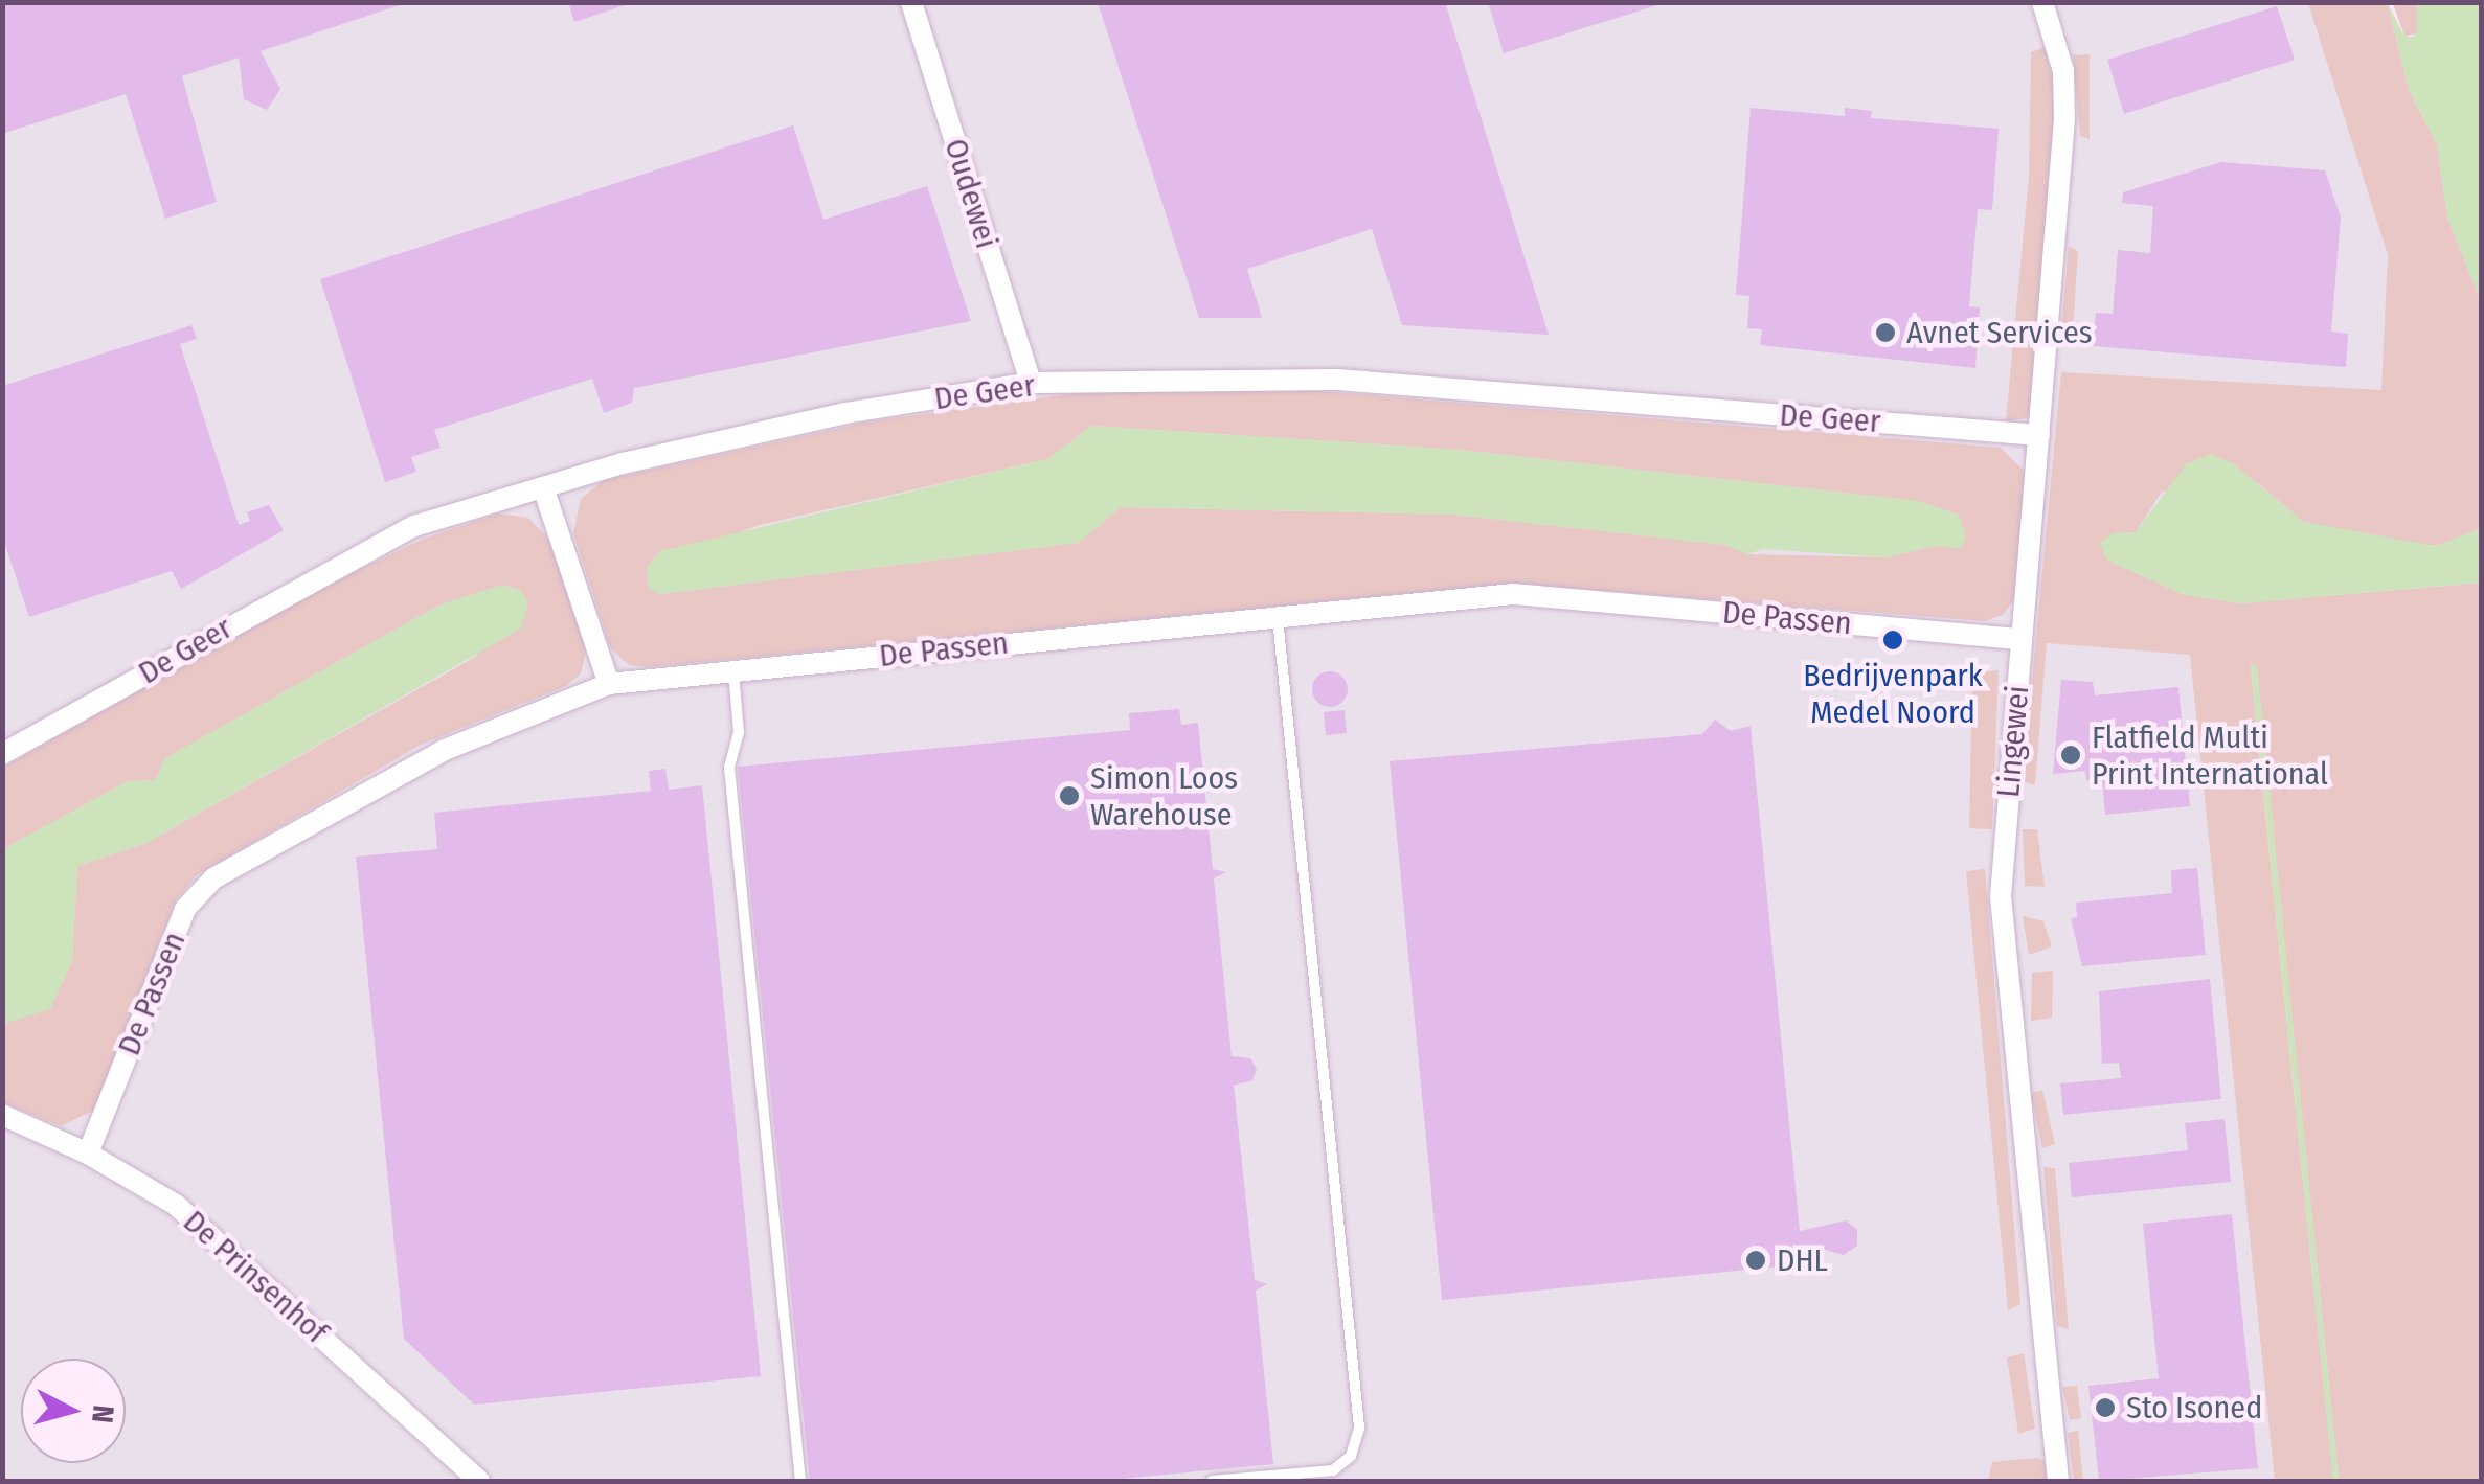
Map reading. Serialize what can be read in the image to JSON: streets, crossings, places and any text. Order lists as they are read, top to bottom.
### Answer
{
  "streets": {
    "street": [
      "Oudewei",
      "De Geer",
      "De Passen",
      "Lingewei",
      "De Prinsenhof"
    ]
  },
  "crossings": [
    ["Oudewei", "De Geer"],
    ["De Geer", "Lingewei"],
    ["De Passen", "Lingewei"],
    ["De Passen", "De Prinsenhof"]
  ],
  "places": [
    "Avnet Services",
    "Bedrijvenpark Medel Noord",
    "Flatfield Multi Print International",
    "Simon Loos Warehouse",
    "DHL",
    "Sto Isoned"
  ],
  "north": "right"
}
